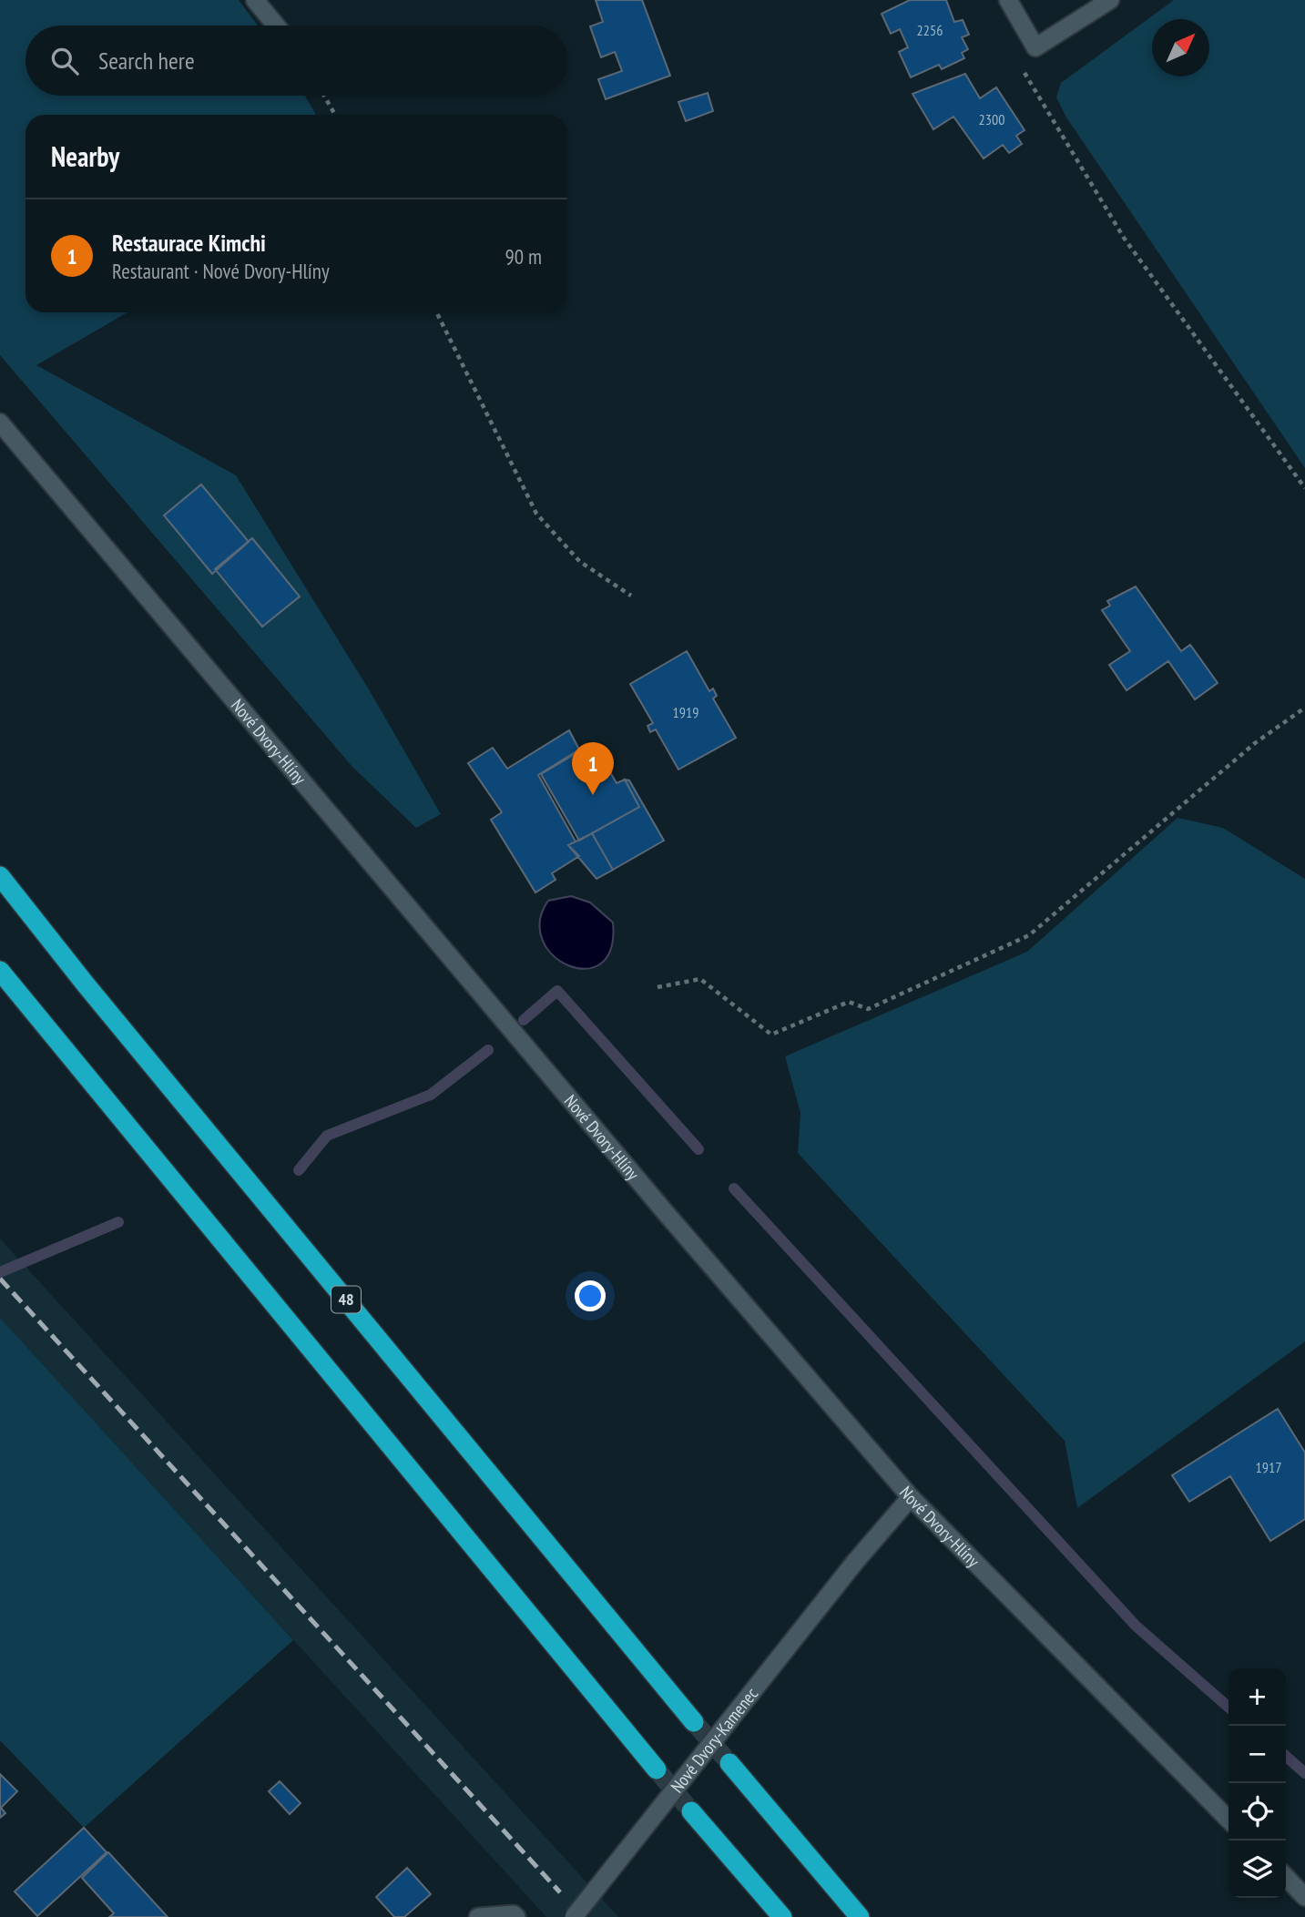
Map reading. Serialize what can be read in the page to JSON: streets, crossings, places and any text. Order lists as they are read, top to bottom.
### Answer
{
  "streets": {
    "highway": ["48"],
    "street": ["Nové Dvory-Hlíny", "Nové Dvory-Kamenec"]
  },
  "crossings": [
    ["Nové Dvory-Hlíny", "Nové Dvory-Kamenec"]
  ],
  "house_numbers": [
    "2256",
    "2300",
    "1919",
    "1917"
  ],
  "north": "top right",
  "page": {
    "search": "Search here",
    "heading": "Nearby",
    "list": [
      {
        "mark": "1",
        "name": "Restaurace Kimchi",
        "note": "Restaurant · Nové Dvory-Hlíny",
        "value": "90 m"
      }
    ],
    "pins": "1",
    "map_buttons": ["+", "−"]
  }
}
